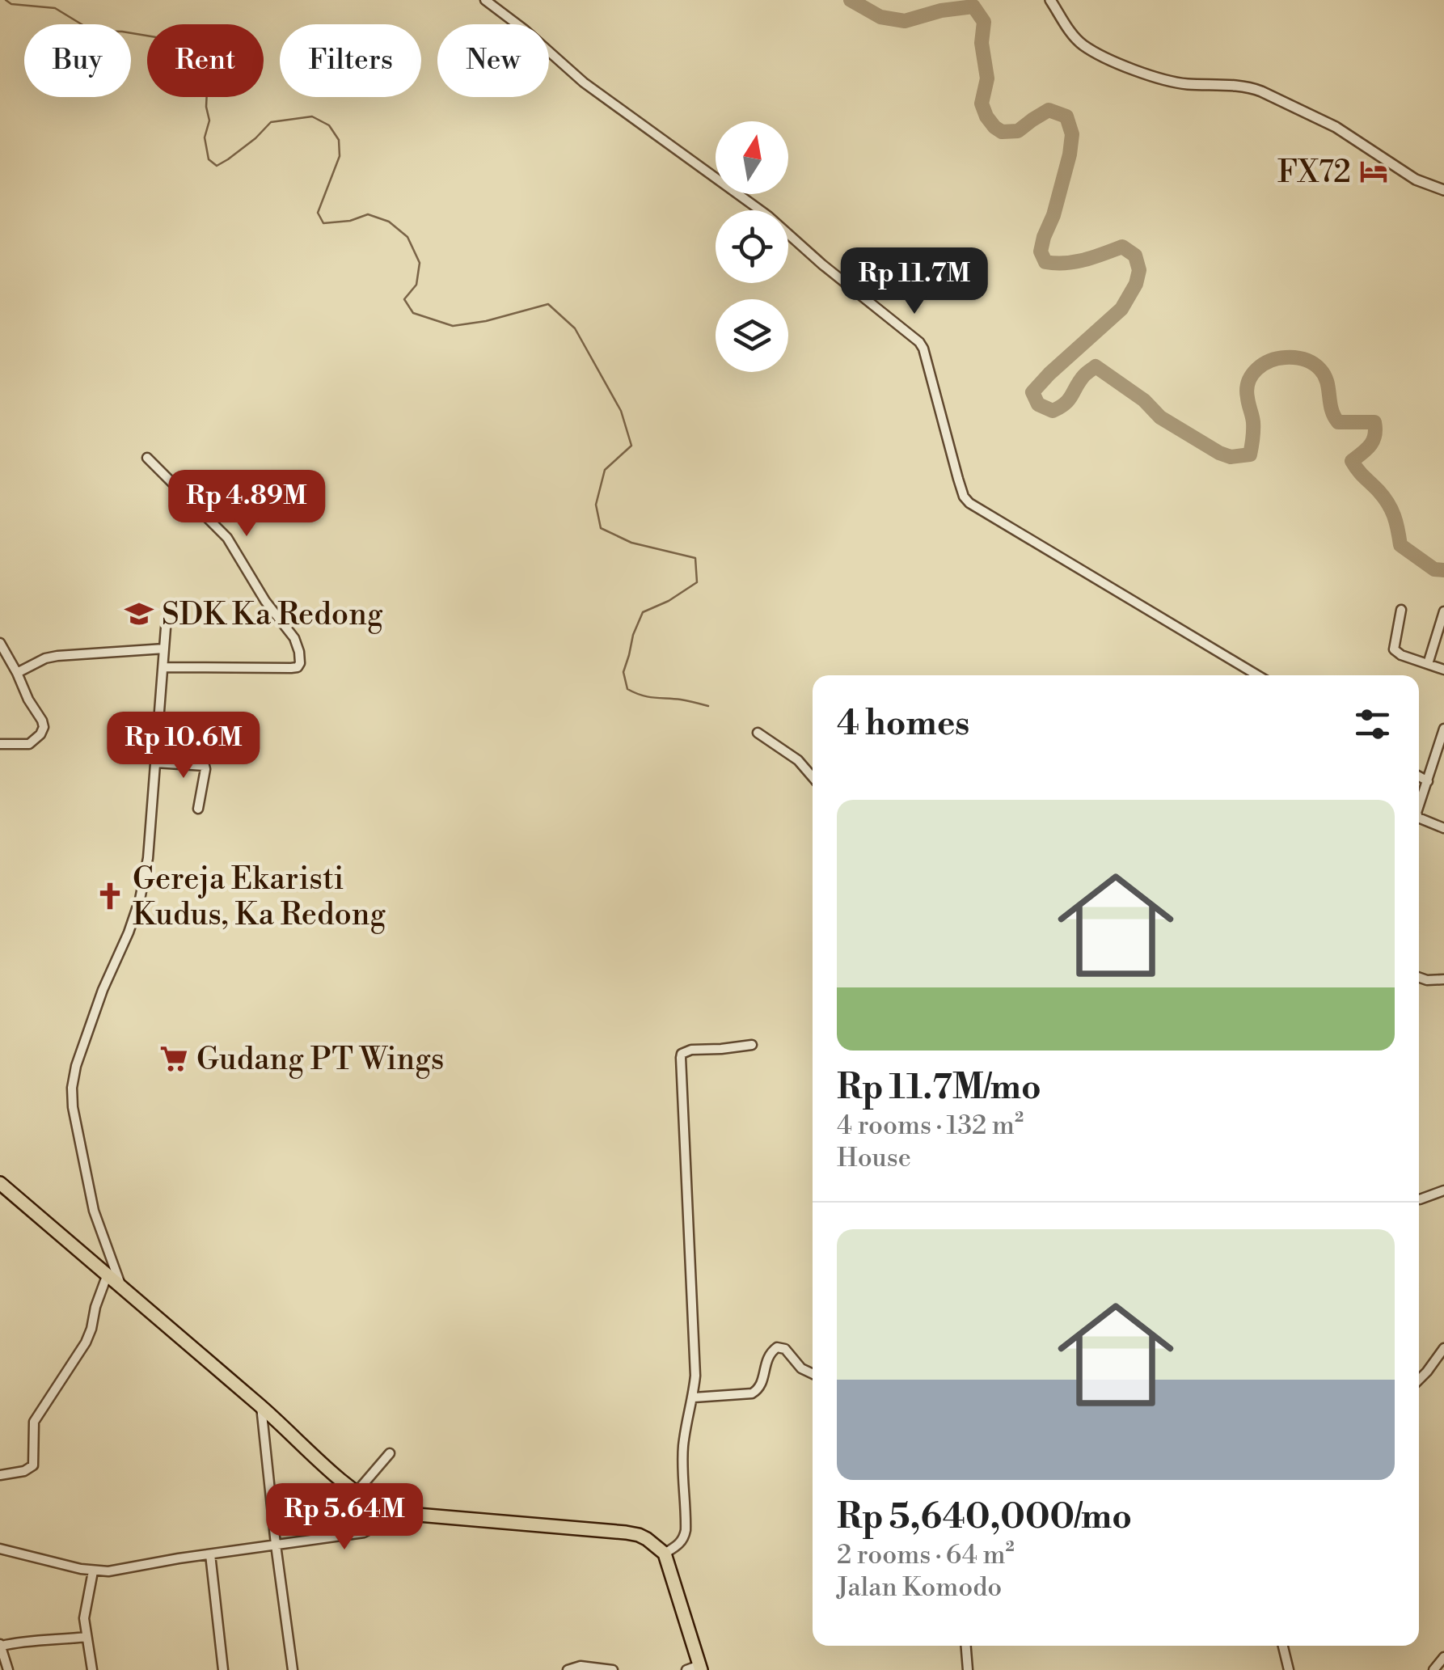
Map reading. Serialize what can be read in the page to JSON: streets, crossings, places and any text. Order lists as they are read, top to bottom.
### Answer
{
  "places": {
    "hotel": ["FX72"],
    "school or university": ["SDK Ka Redong"],
    "church": ["Gereja Ekaristi Kudus, Ka Redong"],
    "supermarket": ["Gudang PT Wings"]
  },
  "north": "top",
  "page": {
    "chip": [
      "Buy",
      "Rent",
      "Filters",
      "New"
    ],
    "price": [
      "Rp 11.7M",
      "Rp 4.89M",
      "Rp 10.6M",
      "Rp 5.64M"
    ],
    "heading": "4 homes",
    "list": [
      {
        "name": "Rp 11.7M/mo",
        "note": "4 rooms · 132 m² · House"
      },
      {
        "name": "Rp 5,640,000/mo",
        "note": "2 rooms · 64 m² · Jalan Komodo"
      }
    ]
  }
}
